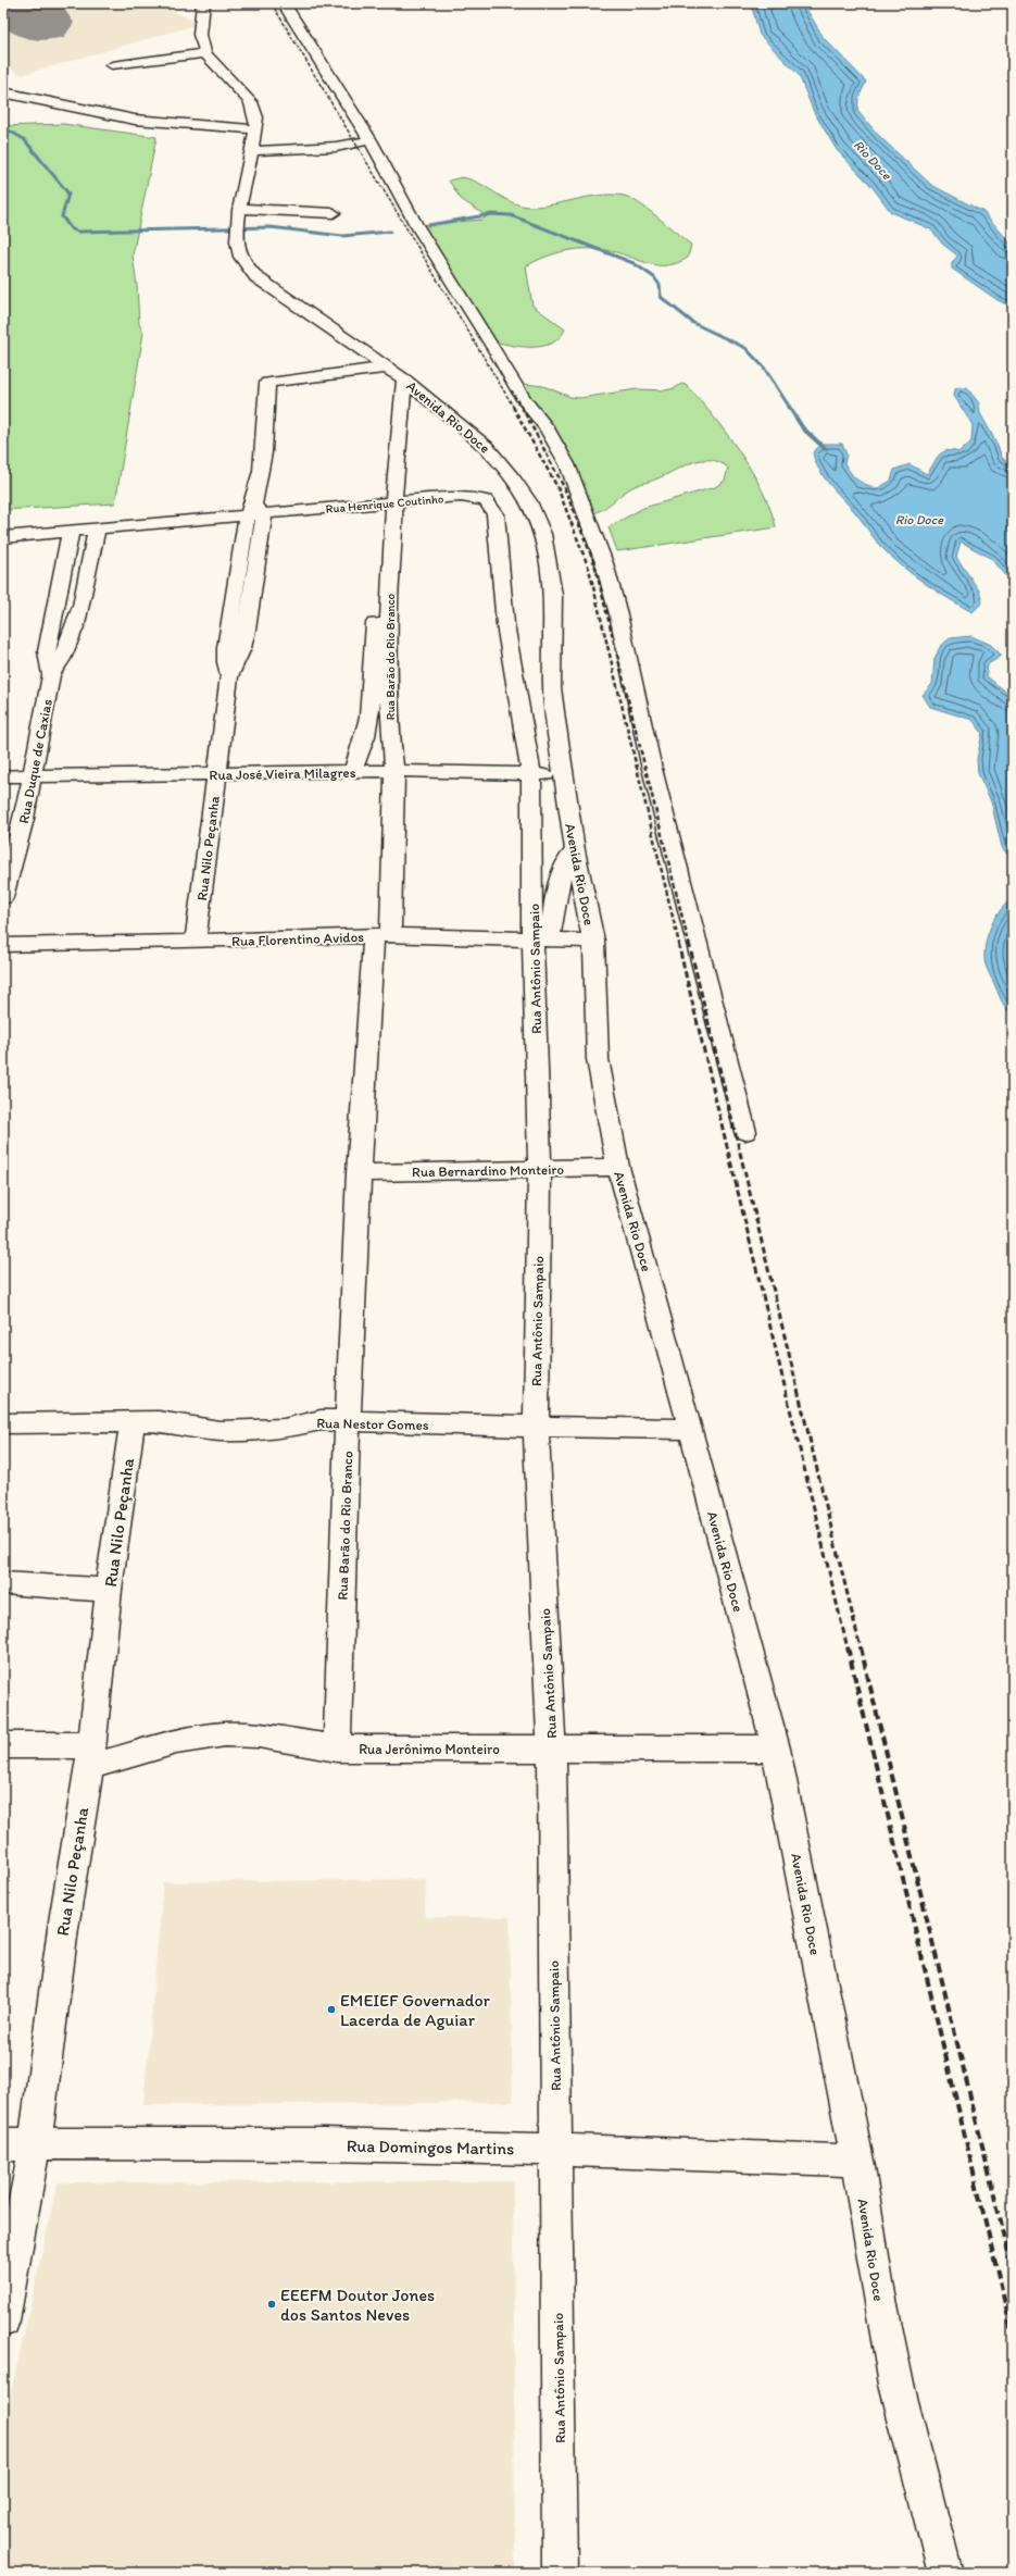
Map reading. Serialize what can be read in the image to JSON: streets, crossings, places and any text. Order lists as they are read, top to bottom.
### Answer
{
  "streets": {
    "street": [
      "Avenida Rio Doce",
      "Rua Henrique Coutinho",
      "Rua Barão do Rio Branco",
      "Rua Duque de Caxias",
      "Rua José Vieira Milagres",
      "Rua Nilo Peçanha",
      "Rua Florentino Avidos",
      "Rua Antônio Sampaio",
      "Rua Bernardino Monteiro",
      "Rua Nestor Gomes",
      "Rua Jerônimo Monteiro",
      "Rua Domingos Martins"
    ]
  },
  "crossings": [
    ["Avenida Rio Doce", "Rua Barão do Rio Branco"],
    ["Avenida Rio Doce", "Rua José Vieira Milagres"],
    ["Avenida Rio Doce", "Rua Nilo Peçanha"],
    ["Avenida Rio Doce", "Rua Florentino Avidos"],
    ["Avenida Rio Doce", "Rua Bernardino Monteiro"],
    ["Avenida Rio Doce", "Rua Nestor Gomes"],
    ["Avenida Rio Doce", "Rua Jerônimo Monteiro"],
    ["Avenida Rio Doce", "Rua Domingos Martins"],
    ["Rua Henrique Coutinho", "Rua Barão do Rio Branco"],
    ["Rua Henrique Coutinho", "Rua Duque de Caxias"],
    ["Rua Henrique Coutinho", "Rua José Vieira Milagres"],
    ["Rua Henrique Coutinho", "Rua Nilo Peçanha"],
    ["Rua Henrique Coutinho", "Rua Antônio Sampaio"],
    ["Rua Barão do Rio Branco", "Rua José Vieira Milagres"],
    ["Rua Barão do Rio Branco", "Rua Nilo Peçanha"],
    ["Rua Barão do Rio Branco", "Rua Florentino Avidos"],
    ["Rua Barão do Rio Branco", "Rua Bernardino Monteiro"],
    ["Rua Barão do Rio Branco", "Rua Nestor Gomes"],
    ["Rua Barão do Rio Branco", "Rua Jerônimo Monteiro"],
    ["Rua Duque de Caxias", "Rua José Vieira Milagres"],
    ["Rua José Vieira Milagres", "Rua Nilo Peçanha"],
    ["Rua José Vieira Milagres", "Rua Antônio Sampaio"],
    ["Rua Nilo Peçanha", "Rua Florentino Avidos"],
    ["Rua Nilo Peçanha", "Rua Nestor Gomes"],
    ["Rua Nilo Peçanha", "Rua Jerônimo Monteiro"],
    ["Rua Nilo Peçanha", "Rua Domingos Martins"],
    ["Rua Florentino Avidos", "Rua Antônio Sampaio"],
    ["Rua Antônio Sampaio", "Rua Bernardino Monteiro"],
    ["Rua Antônio Sampaio", "Rua Nestor Gomes"],
    ["Rua Antônio Sampaio", "Rua Jerônimo Monteiro"],
    ["Rua Antônio Sampaio", "Rua Domingos Martins"]
  ],
  "water": ["Rio Doce"],
  "places": ["EMEIEF Governador Lacerda de Aguiar", "EEEFM Doutor Jones dos Santos Neves"]
}
